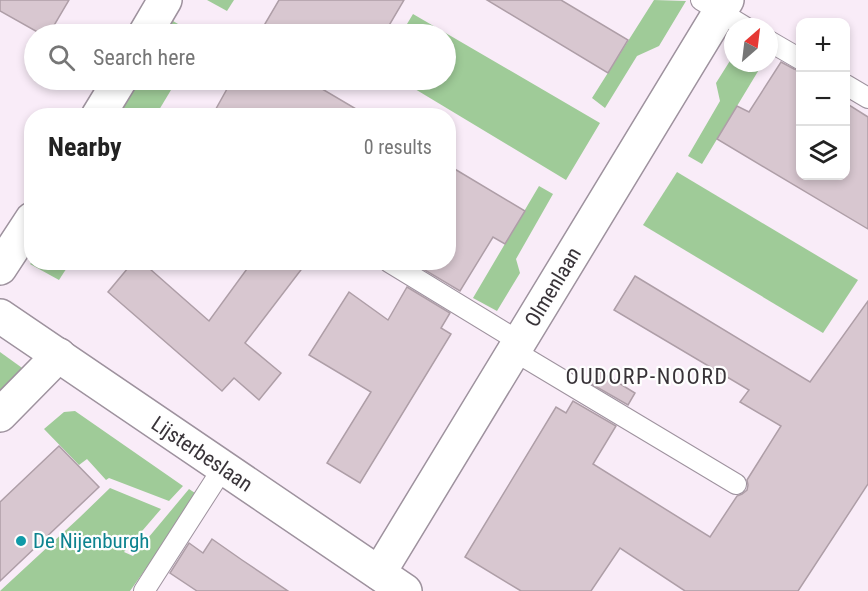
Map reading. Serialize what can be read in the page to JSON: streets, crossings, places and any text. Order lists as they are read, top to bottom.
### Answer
{
  "streets": {
    "street": ["Olmenlaan", "Lijsterbeslaan"]
  },
  "crossings": [
    ["Olmenlaan", "Lijsterbeslaan"]
  ],
  "districts": ["OUDORP-NOORD"],
  "places": ["De Nijenburgh"],
  "north": "top right",
  "page": {
    "map_buttons": ["+", "−"],
    "search": "Search here",
    "heading": ["Nearby", "0 results"]
  }
}
